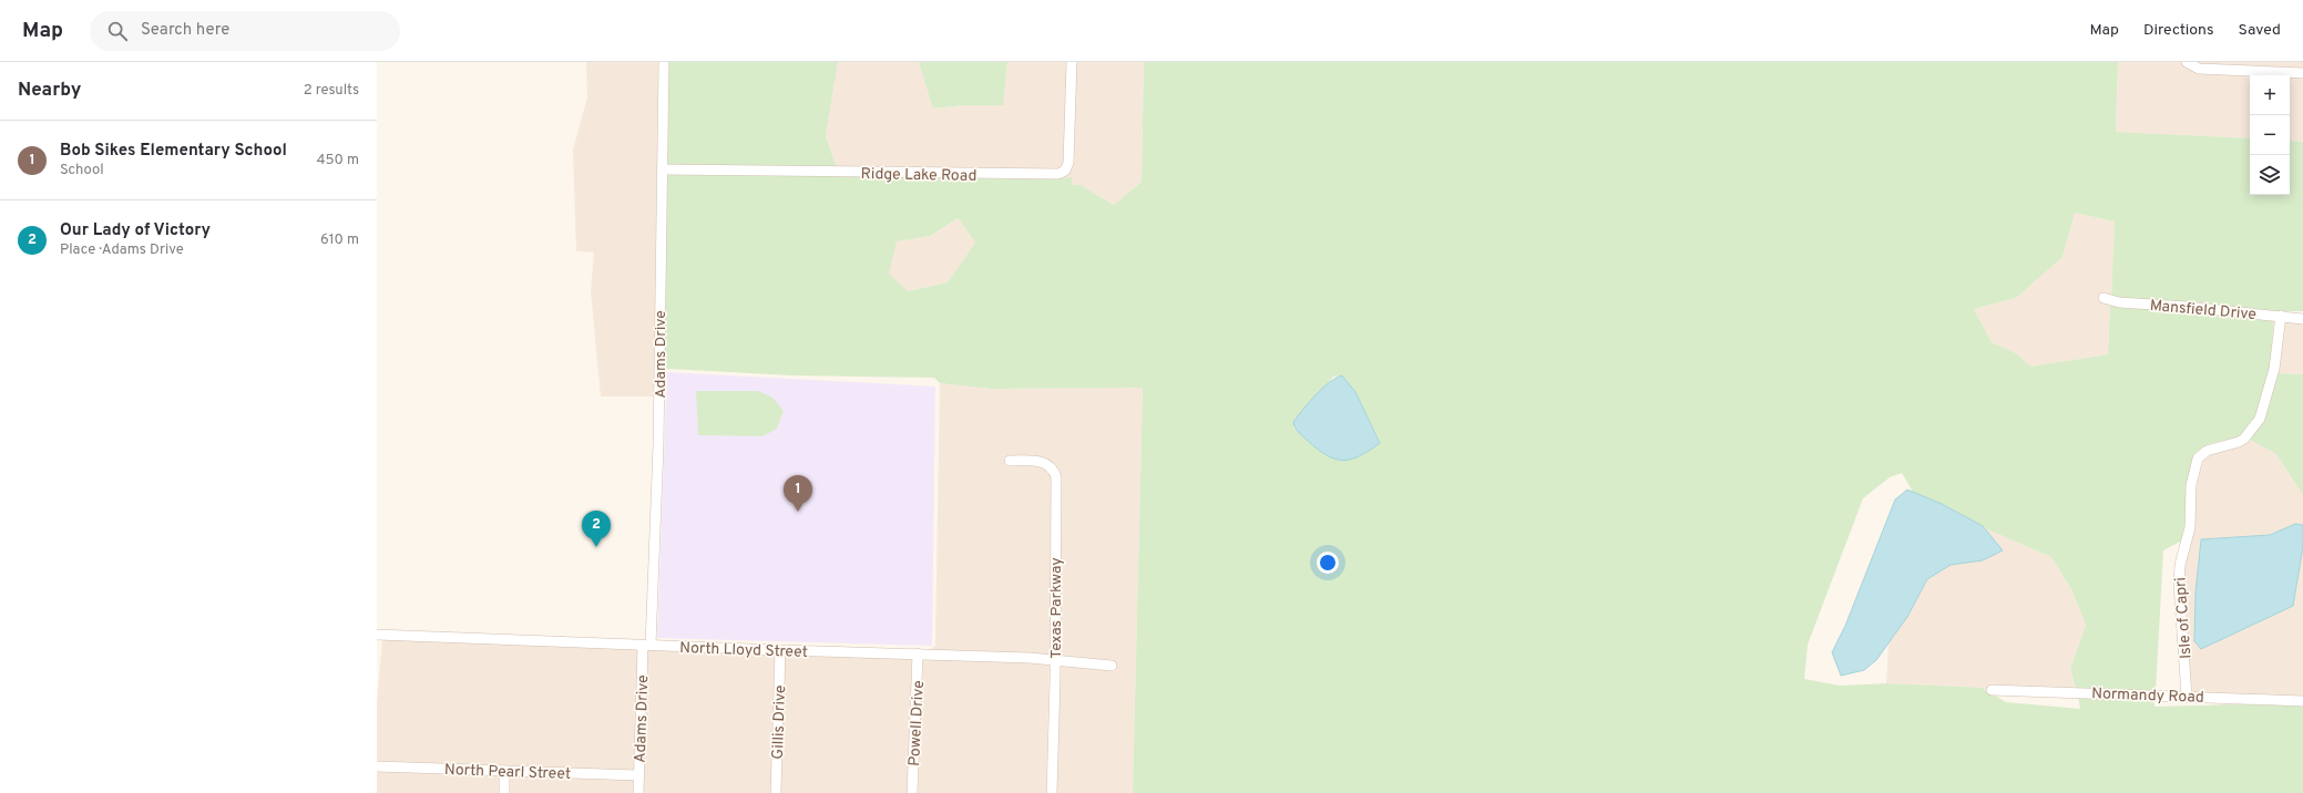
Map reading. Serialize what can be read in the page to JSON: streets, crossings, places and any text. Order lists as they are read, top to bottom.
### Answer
{
  "streets": {
    "street": [
      "Ridge Lake Road",
      "Mansfield Drive",
      "Adams Drive",
      "Texas Parkway",
      "Isle of Capri",
      "North Lloyd Street",
      "Normandy Road",
      "Gillis Drive",
      "Powell Drive",
      "North Pearl Street"
    ]
  },
  "crossings": [
    ["Ridge Lake Road", "Adams Drive"],
    ["Mansfield Drive", "Isle of Capri"],
    ["Adams Drive", "North Lloyd Street"],
    ["Adams Drive", "North Pearl Street"],
    ["Texas Parkway", "North Lloyd Street"],
    ["Isle of Capri", "Normandy Road"],
    ["North Lloyd Street", "Gillis Drive"],
    ["North Lloyd Street", "Powell Drive"]
  ],
  "page": {
    "header": "Map",
    "search": "Search here",
    "nav": ["Map", "Directions", "Saved"],
    "heading": ["Nearby", "2 results"],
    "map_buttons": ["+", "−"],
    "list": [
      {
        "mark": "1",
        "name": "Bob Sikes Elementary School",
        "note": "School",
        "value": "450 m"
      },
      {
        "mark": "2",
        "name": "Our Lady of Victory",
        "note": "Place · Adams Drive",
        "value": "610 m"
      }
    ],
    "pins": ["1", "2"]
  }
}
